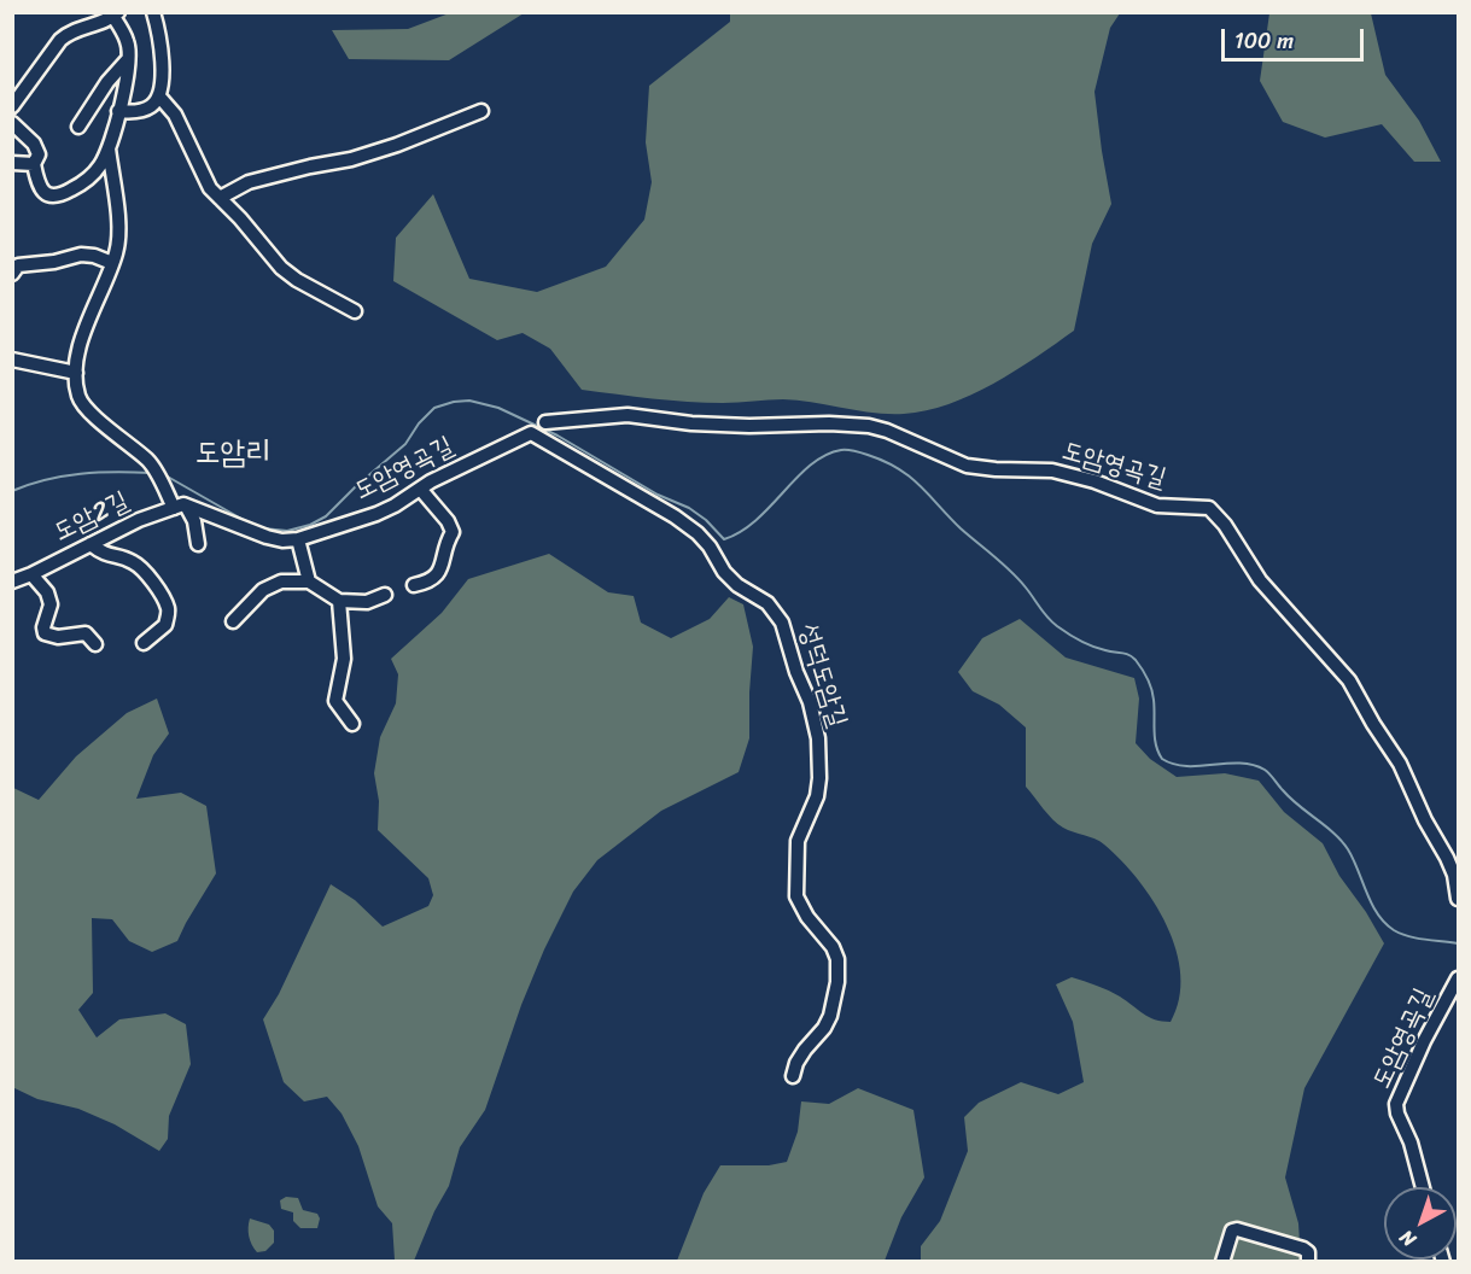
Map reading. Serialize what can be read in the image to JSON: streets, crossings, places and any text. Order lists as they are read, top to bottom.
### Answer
{
  "streets": {
    "street": ["도암영곡길", "도암2길", "성덕도암길"]
  },
  "crossings": [
    ["도암영곡길", "도암2길"],
    ["도암영곡길", "성덕도암길"]
  ],
  "districts": ["도암리"],
  "scale_bar": "100 m",
  "north": "bottom left"
}
